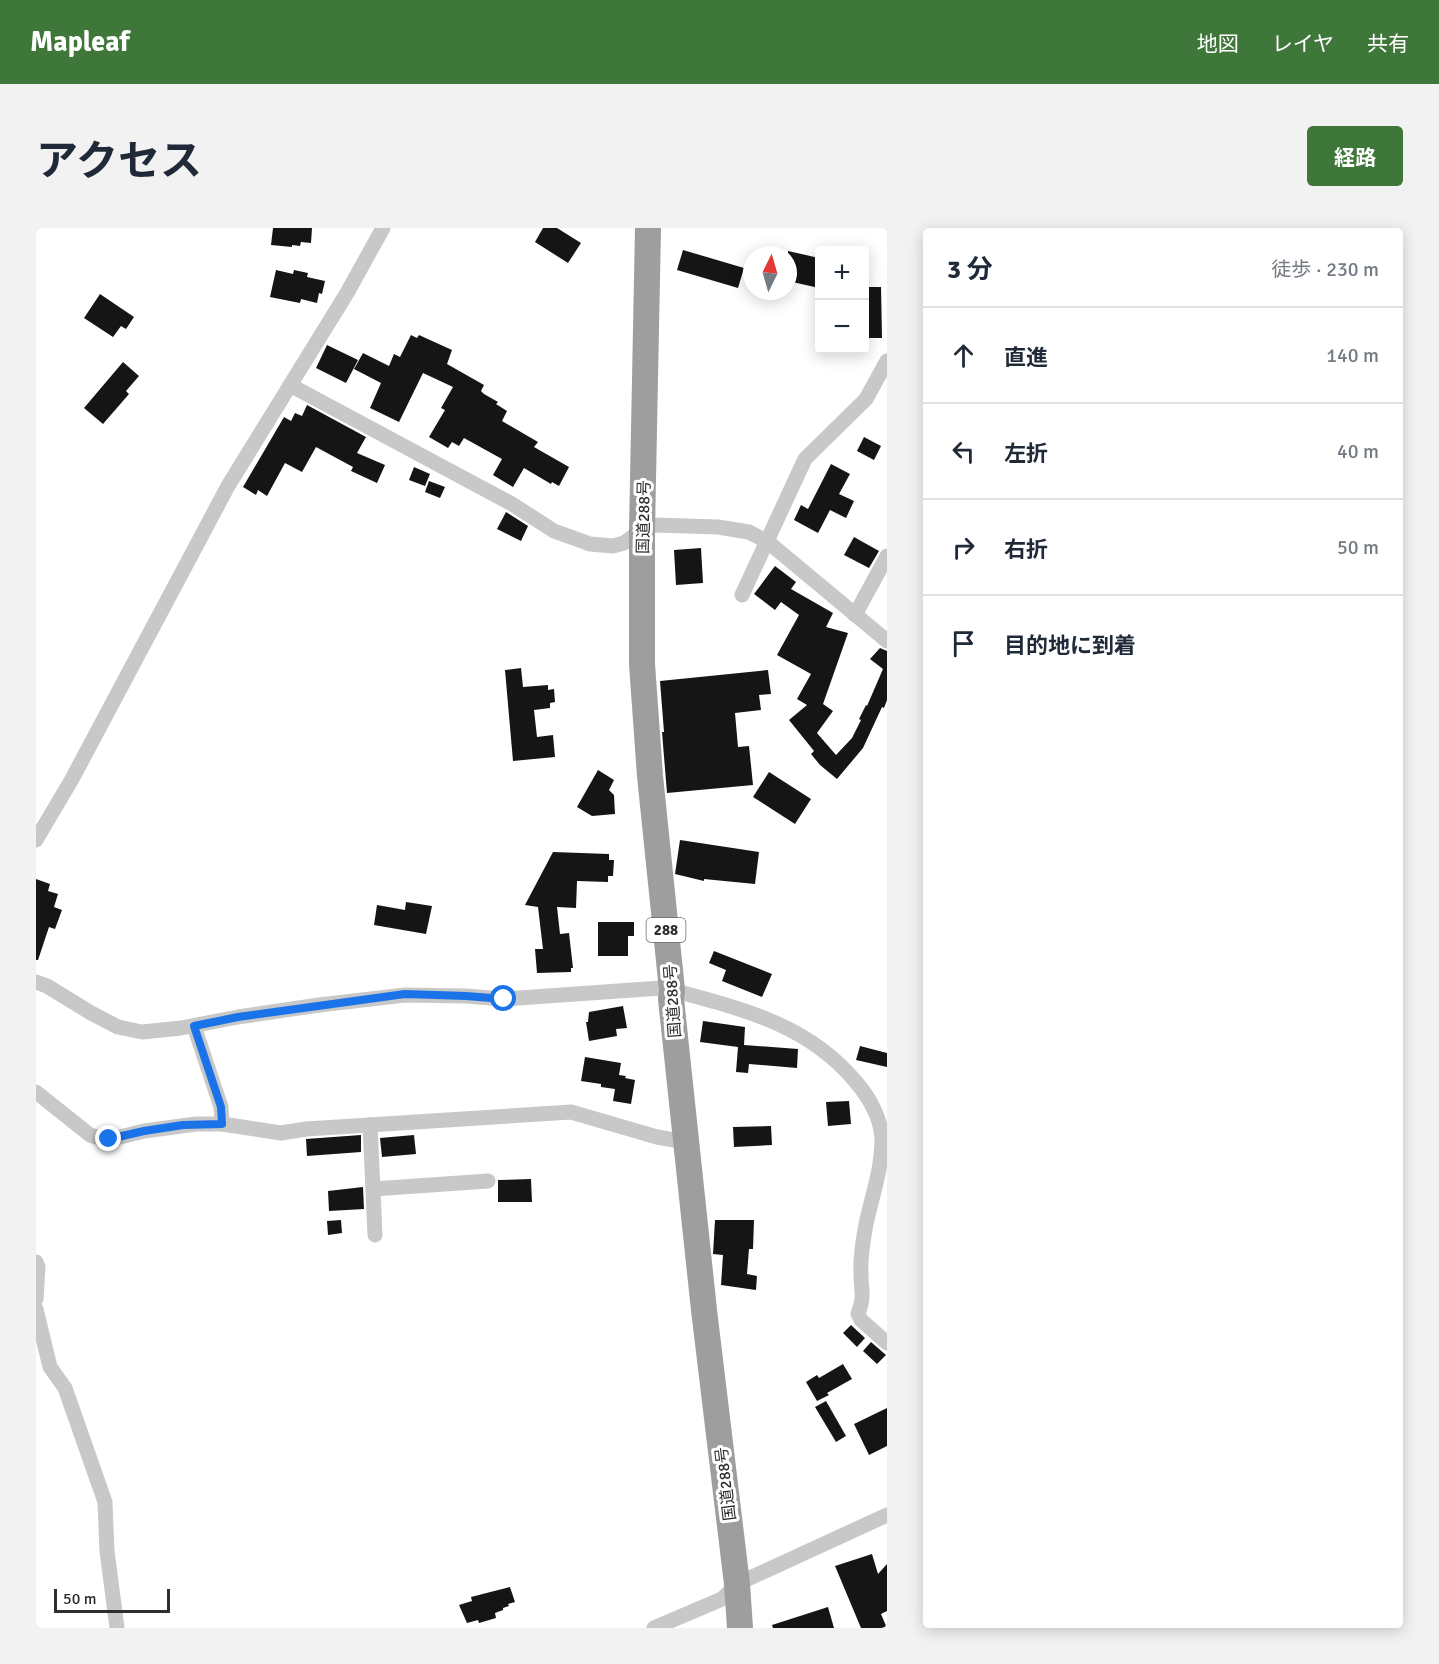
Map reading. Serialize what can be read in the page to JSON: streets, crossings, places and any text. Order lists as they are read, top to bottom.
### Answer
{
  "streets": {
    "highway": ["国道288号", "288"]
  },
  "scale_bar": "50 m",
  "north": "top",
  "page": {
    "header": "Mapleaf",
    "nav": ["地図", "レイヤ", "共有"],
    "title": "アクセス",
    "buttons": "経路",
    "heading": ["3 分", "徒歩 · 230 m"],
    "map_buttons": ["+", "−"],
    "list": [
      ["直進", "140 m"],
      ["左折", "40 m"],
      ["右折", "50 m"],
      "目的地に到着"
    ],
    "scale": "50 m"
  }
}
